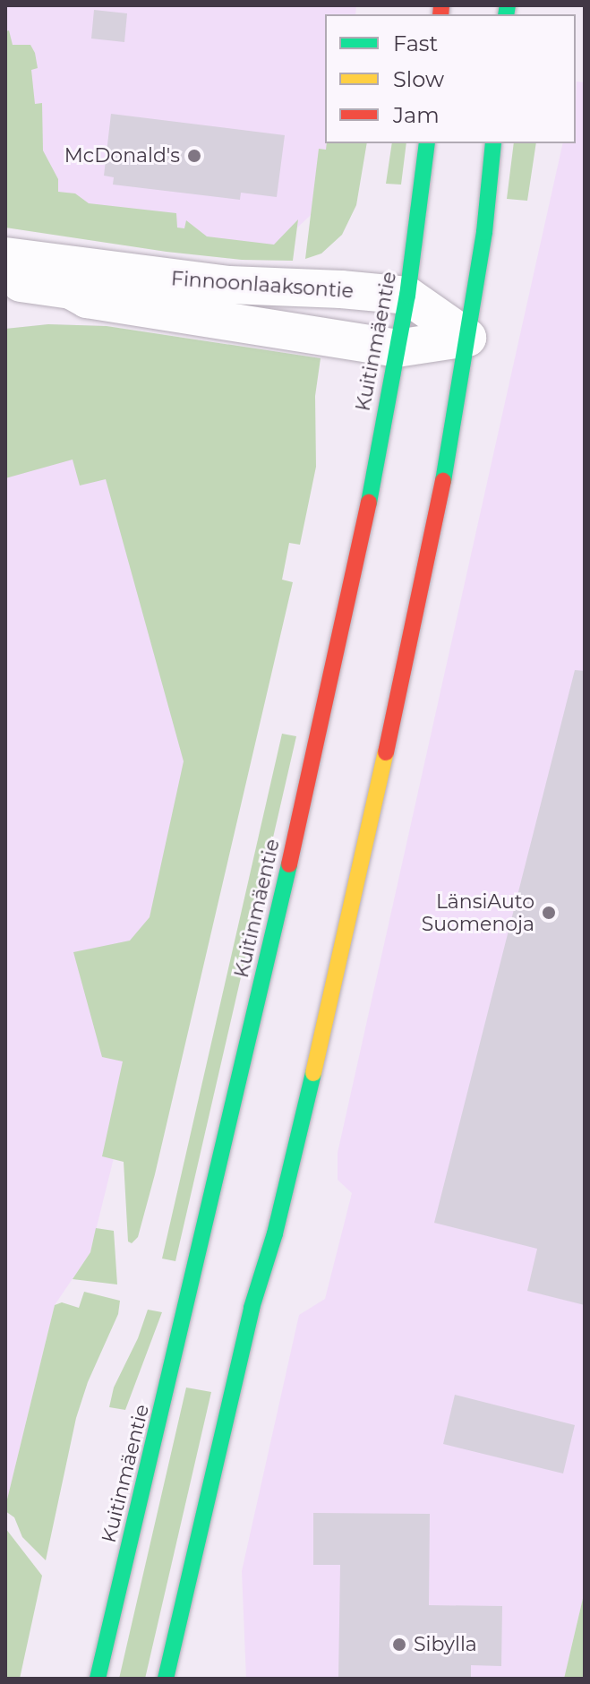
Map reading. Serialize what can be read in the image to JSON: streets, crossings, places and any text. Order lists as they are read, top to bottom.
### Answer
{
  "streets": {
    "main road": ["Kuitinmäentie"],
    "street": ["Finnoonlaaksontie"]
  },
  "crossings": [
    ["Finnoonlaaksontie", "Kuitinmäentie"]
  ],
  "places": ["McDonald's", "LänsiAuto Suomenoja", "Sibylla"],
  "legend": ["Fast", "Slow", "Jam"]
}
